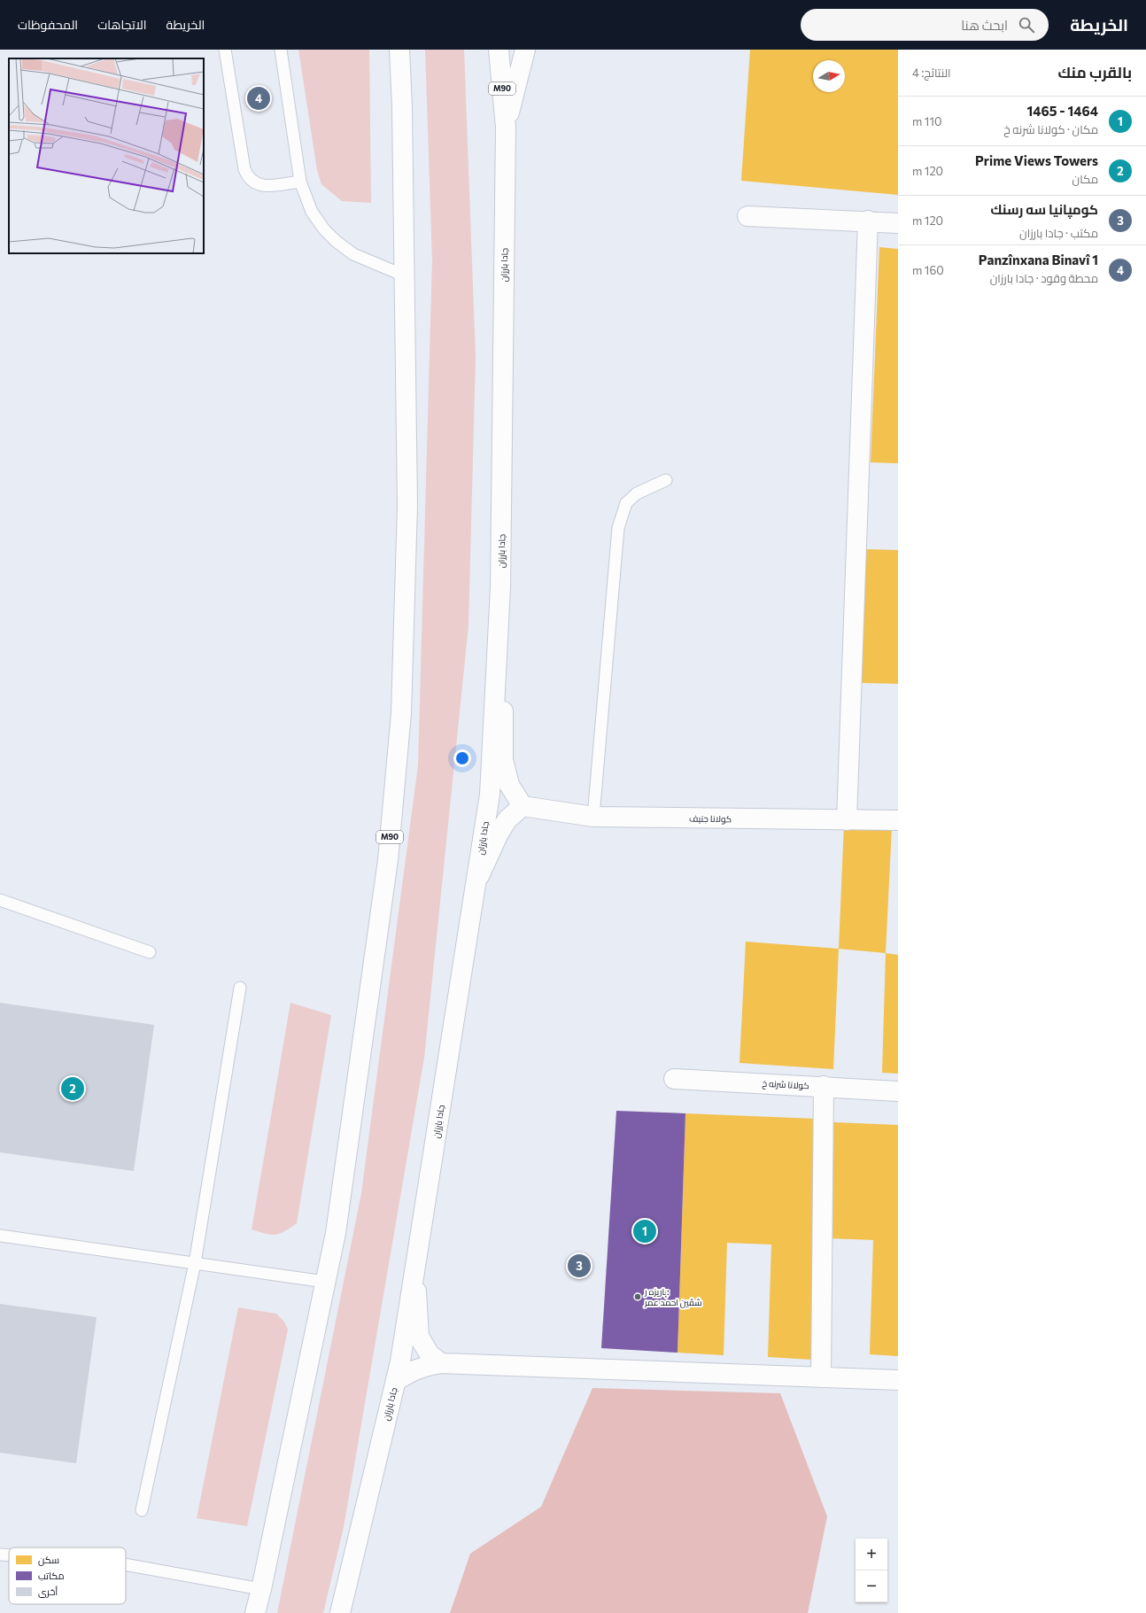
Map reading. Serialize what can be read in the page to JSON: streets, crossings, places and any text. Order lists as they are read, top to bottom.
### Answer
{
  "streets": {
    "main road": [
      "M90",
      "جادا بارزان",
      "كولانا جنيف",
      "كولانا شرنه خ"
    ]
  },
  "places": ["پاريزه ر: شڤين احمد عمر"],
  "legend": ["سكن", "مكاتب", "أخرى"],
  "north": "right",
  "page": {
    "header": "الخريطة",
    "search": "ابحث هنا",
    "nav": ["الخريطة", "الاتجاهات", "المحفوظات"],
    "heading": ["بالقرب منك", "النتائج: 4"],
    "pins": [
      "4",
      "2",
      "1",
      "3"
    ],
    "list": [
      {
        "mark": "1",
        "name": "1464 - 1465",
        "note": "مكان · كولانا شرنه خ",
        "value": "110 m"
      },
      {
        "mark": "2",
        "name": "Prime Views Towers",
        "note": "مكان",
        "value": "120 m"
      },
      {
        "mark": "3",
        "name": "كومپانيا سه رسنك",
        "note": "مكتب · جادا بارزان",
        "value": "120 m"
      },
      {
        "mark": "4",
        "name": "Panzînxana Binavî 1",
        "note": "محطة وقود · جادا بارزان",
        "value": "160 m"
      }
    ],
    "map_buttons": ["+", "−"]
  }
}
